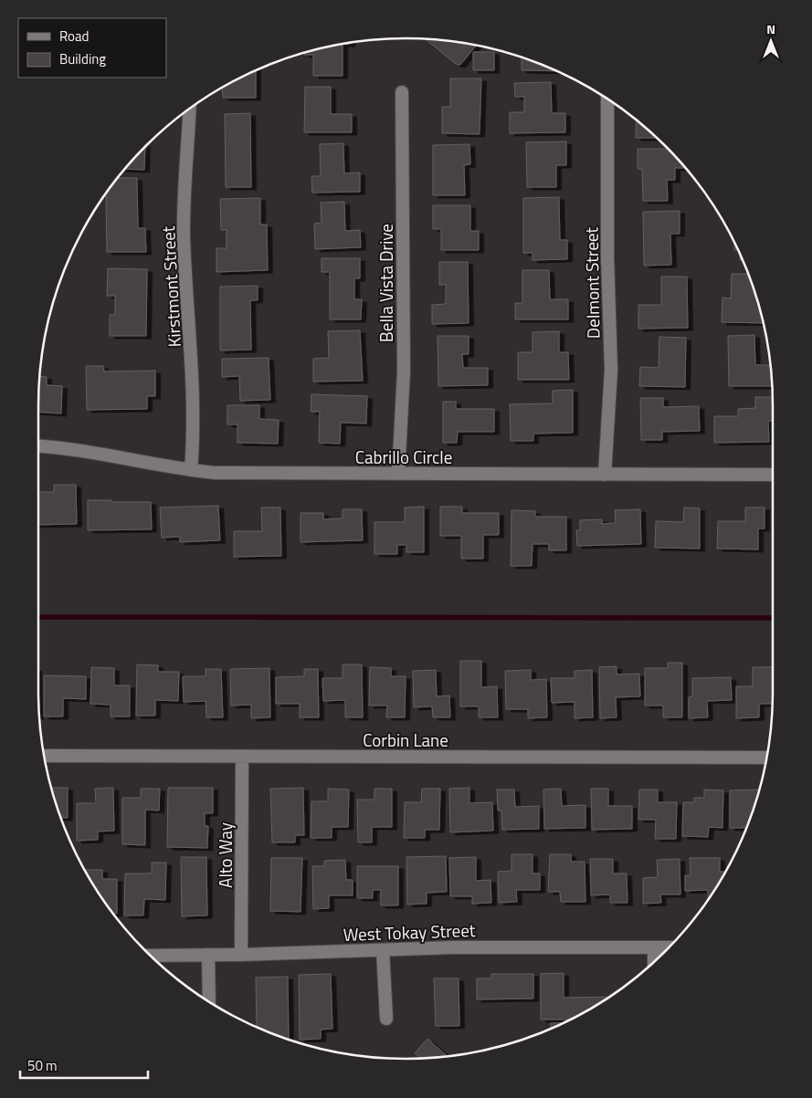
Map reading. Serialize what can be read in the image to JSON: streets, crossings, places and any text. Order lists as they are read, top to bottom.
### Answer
{
  "streets": {
    "street": [
      "Bella Vista Drive",
      "Delmont Street",
      "Kirstmont Street",
      "Cabrillo Circle",
      "Corbin Lane",
      "Alto Way",
      "West Tokay Street"
    ]
  },
  "crossings": [
    ["Bella Vista Drive", "Cabrillo Circle"],
    ["Delmont Street", "Cabrillo Circle"],
    ["Kirstmont Street", "Cabrillo Circle"],
    ["Corbin Lane", "Alto Way"],
    ["Alto Way", "West Tokay Street"]
  ],
  "legend": ["Road", "Building"],
  "scale_bar": "50 m",
  "north": "top"
}
